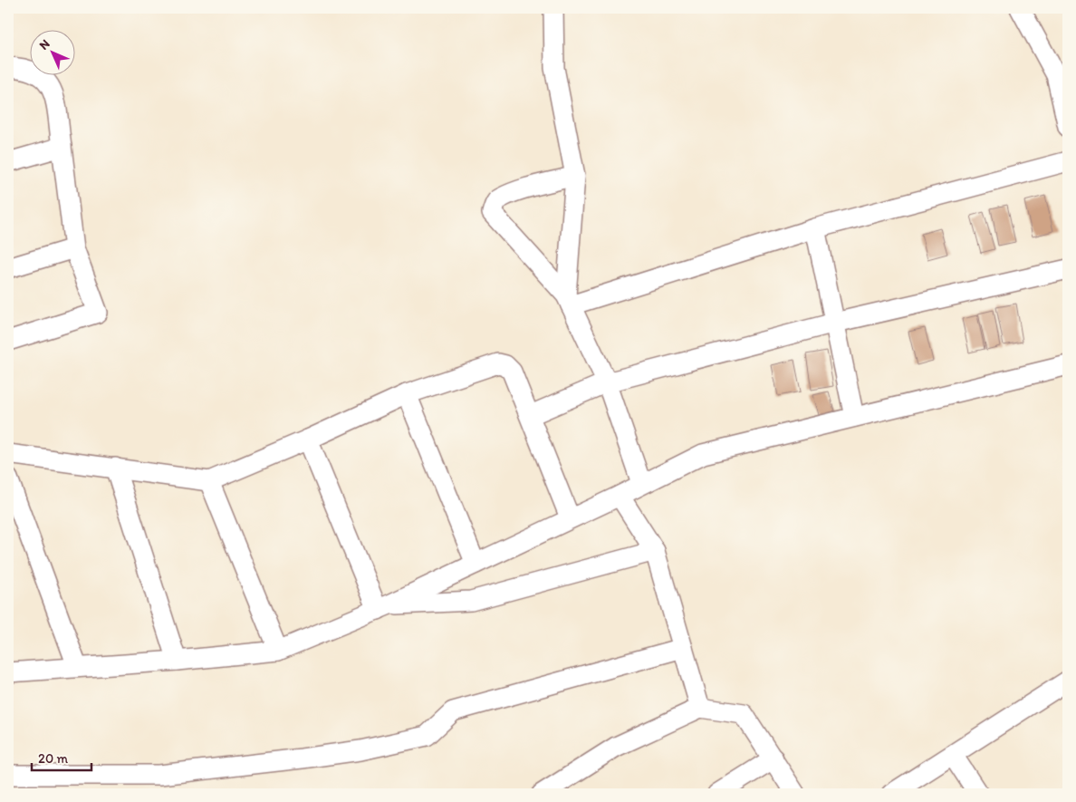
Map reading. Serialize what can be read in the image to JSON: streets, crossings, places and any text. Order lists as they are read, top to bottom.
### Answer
{
  "scale_bar": "20 m",
  "north": "top left"
}
